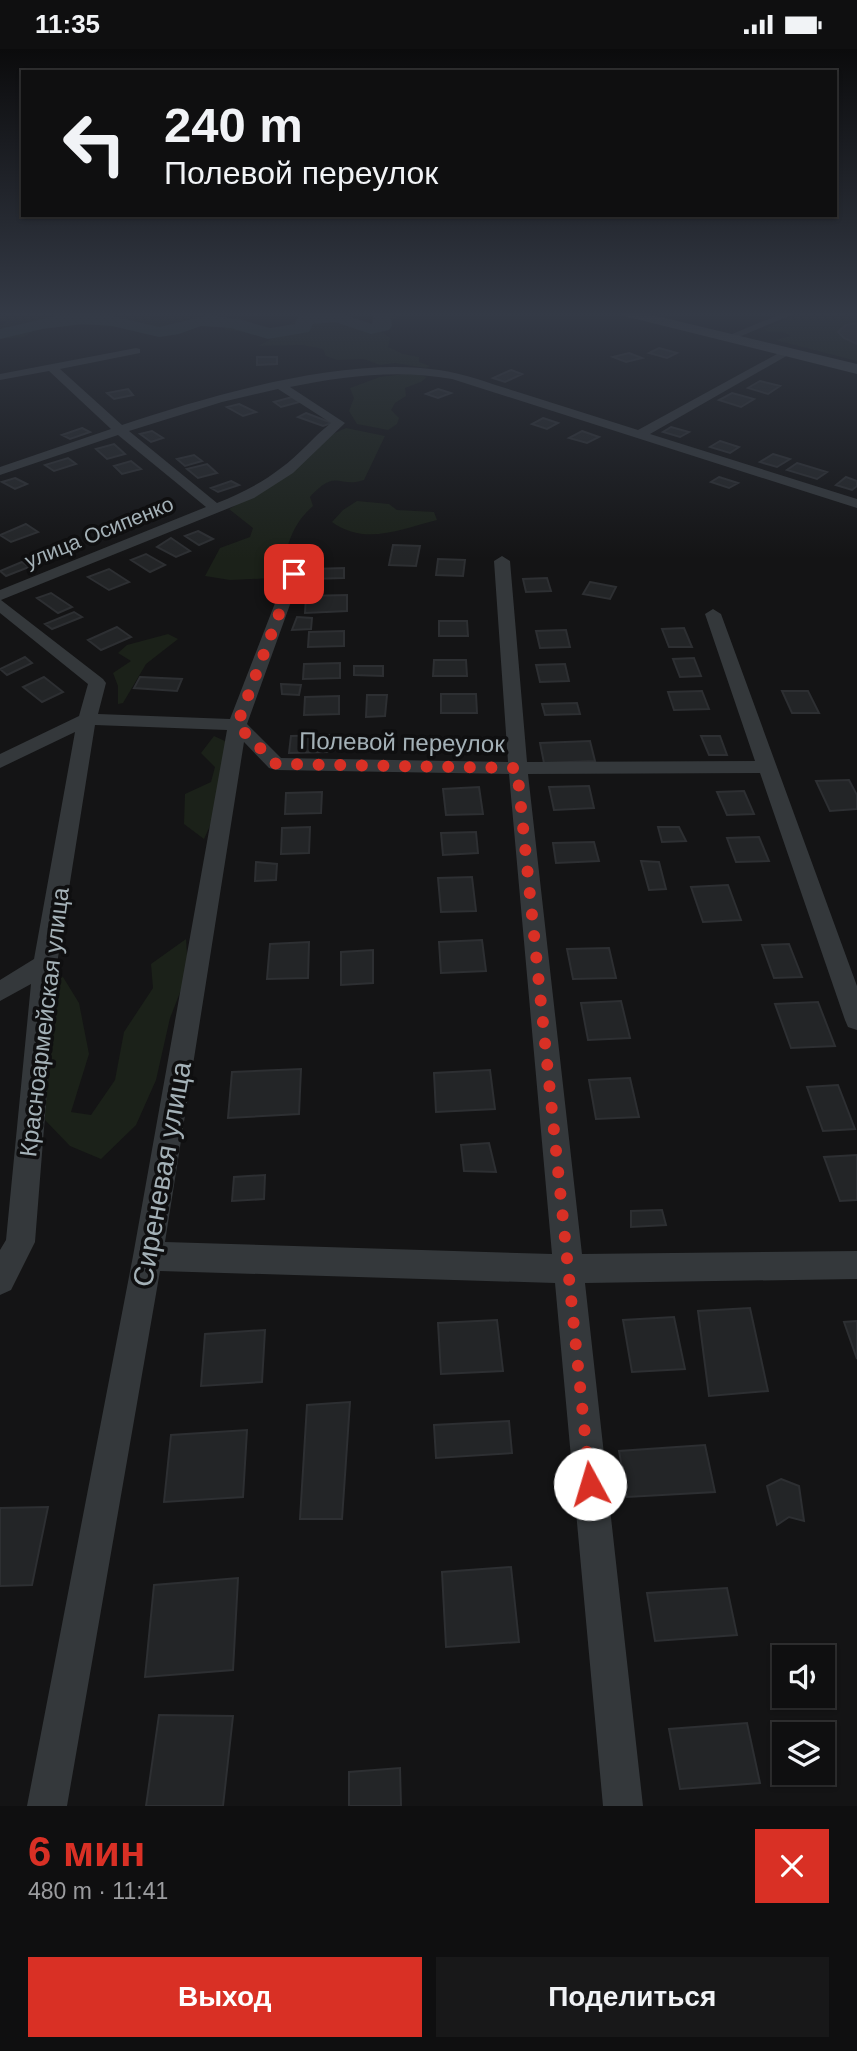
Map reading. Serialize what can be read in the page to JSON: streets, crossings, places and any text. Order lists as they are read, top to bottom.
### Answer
{
  "streets": {
    "street": [
      "улица Осипенко",
      "Полевой переулок",
      "Красноармейская улица",
      "Сиреневая улица"
    ]
  },
  "crossings": [
    ["Полевой переулок", "Сиреневая улица"]
  ],
  "page": {
    "status": "11:35",
    "turn": ["240 m", "Полевой переулок"],
    "heading": ["6 мин", "480 m · 11:41"],
    "buttons": ["Выход", "Поделиться"]
  }
}
